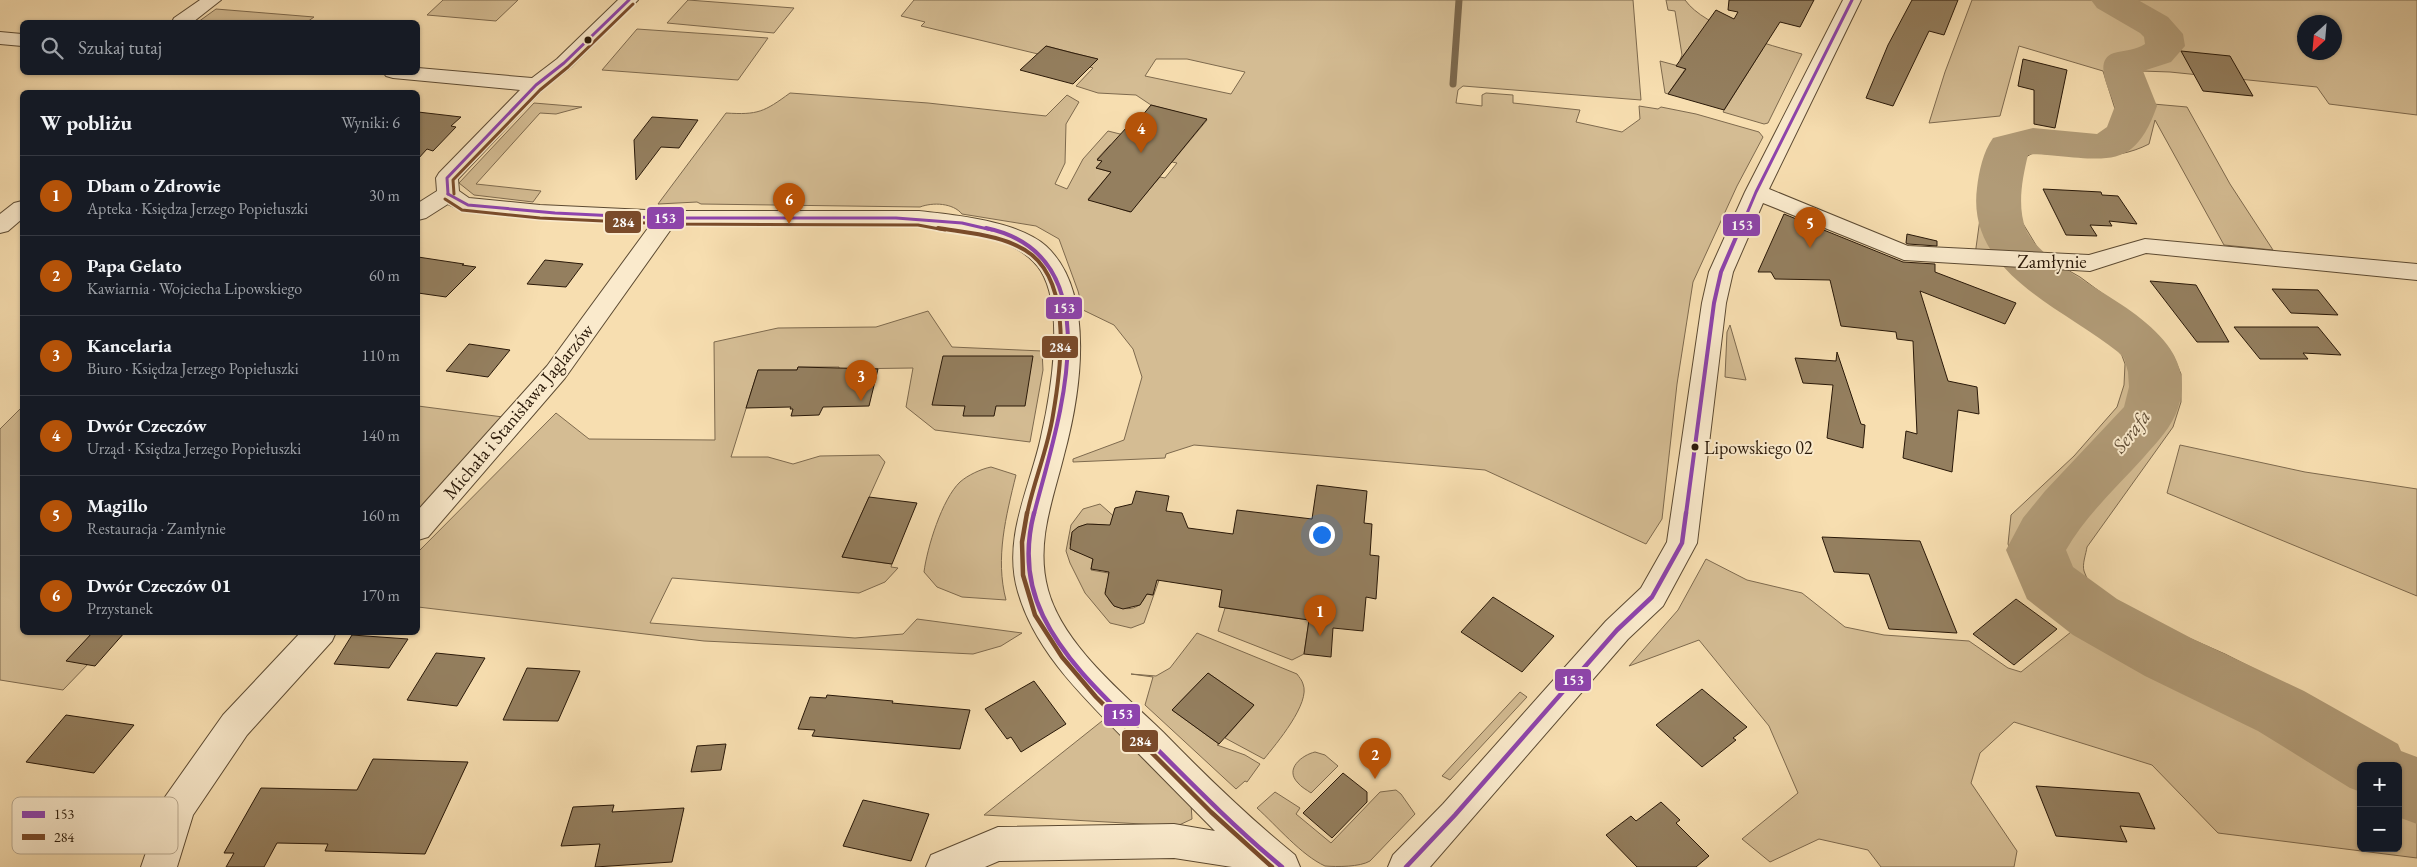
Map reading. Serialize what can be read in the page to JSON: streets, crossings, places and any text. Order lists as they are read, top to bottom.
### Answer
{
  "streets": {
    "street": ["Zamłynie", "Michała i Stanisława Jaglarzów"]
  },
  "water": ["Serafa"],
  "places": ["Lipowskiego 02"],
  "lines": ["transit line 153", "transit line 284"],
  "legend": ["153", "284"],
  "north": "bottom left",
  "page": {
    "search": "Szukaj tutaj",
    "heading": ["W pobliżu", "Wyniki: 6"],
    "pins": [
      "4",
      "6",
      "5",
      "3",
      "1",
      "2"
    ],
    "list": [
      {
        "mark": "1",
        "name": "Dbam o Zdrowie",
        "note": "Apteka · Księdza Jerzego Popiełuszki",
        "value": "30 m"
      },
      {
        "mark": "2",
        "name": "Papa Gelato",
        "note": "Kawiarnia · Wojciecha Lipowskiego",
        "value": "60 m"
      },
      {
        "mark": "3",
        "name": "Kancelaria",
        "note": "Biuro · Księdza Jerzego Popiełuszki",
        "value": "110 m"
      },
      {
        "mark": "4",
        "name": "Dwór Czeczów",
        "note": "Urząd · Księdza Jerzego Popiełuszki",
        "value": "140 m"
      },
      {
        "mark": "5",
        "name": "Magillo",
        "note": "Restauracja · Zamłynie",
        "value": "160 m"
      },
      {
        "mark": "6",
        "name": "Dwór Czeczów 01",
        "note": "Przystanek",
        "value": "170 m"
      }
    ],
    "map_buttons": ["+", "−"]
  }
}
